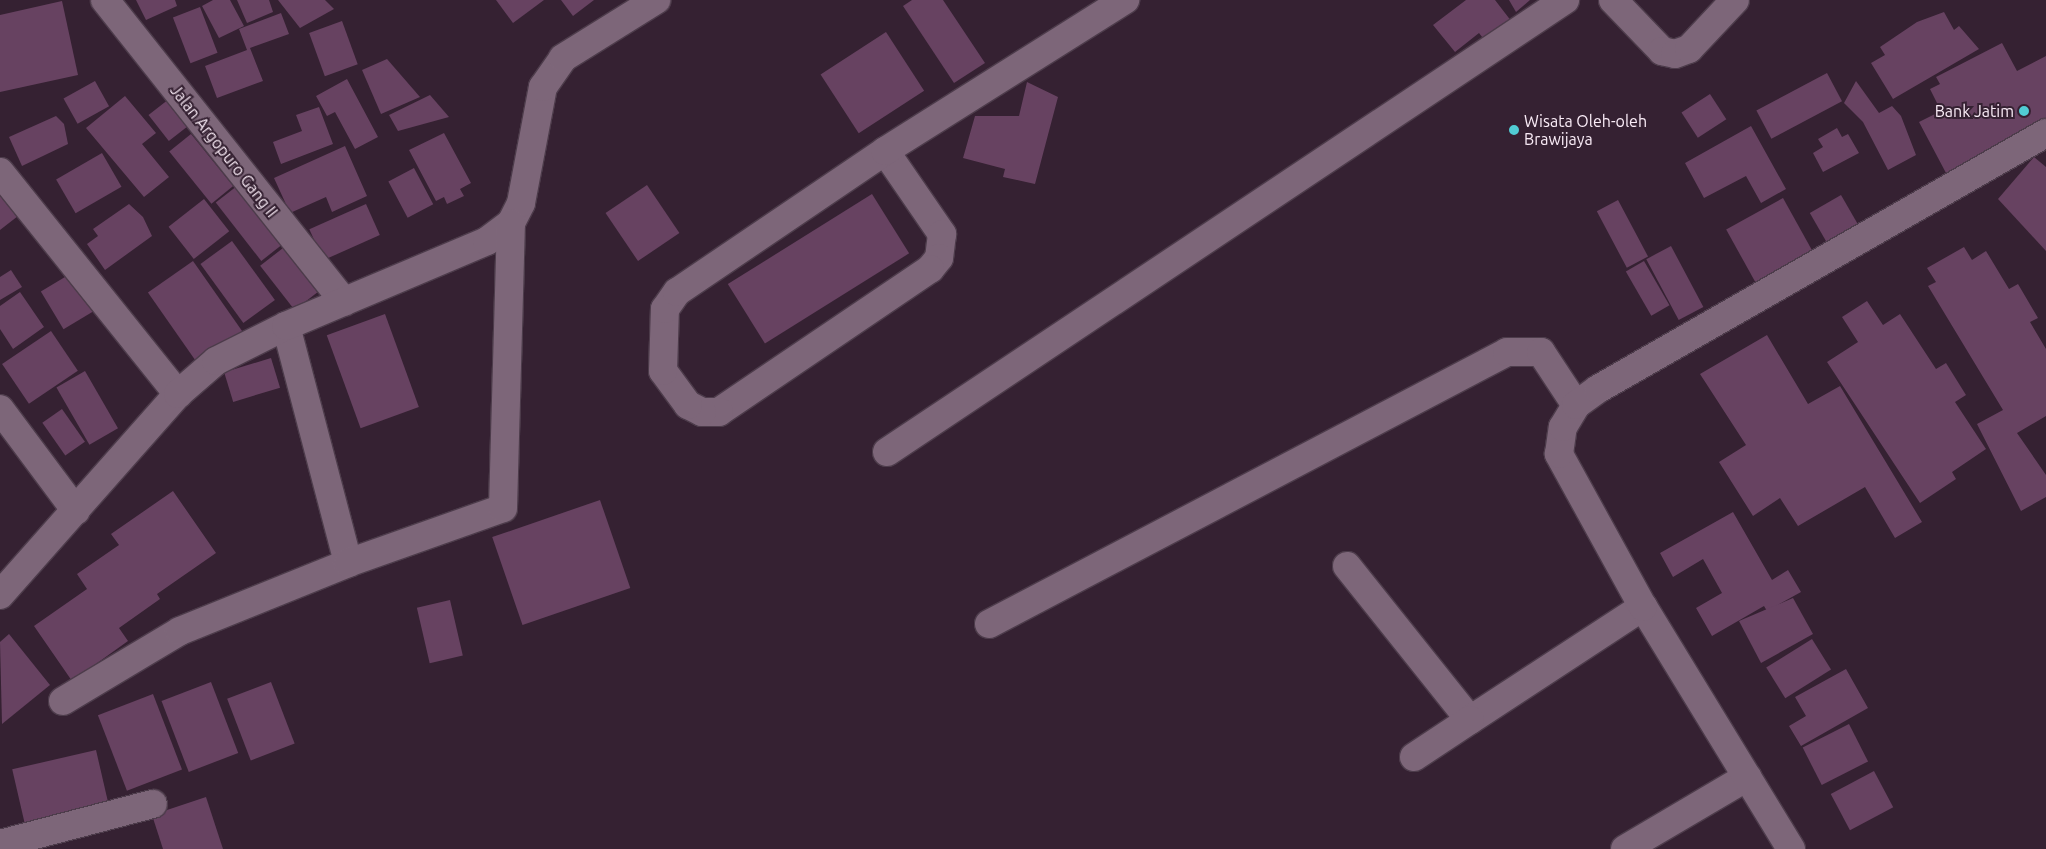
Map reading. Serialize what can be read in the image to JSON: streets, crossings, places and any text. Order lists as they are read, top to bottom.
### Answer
{
  "streets": {
    "street": ["Jalan Argopuro Gang II"]
  },
  "places": ["Bank Jatim", "Wisata Oleh-oleh Brawijaya"]
}
